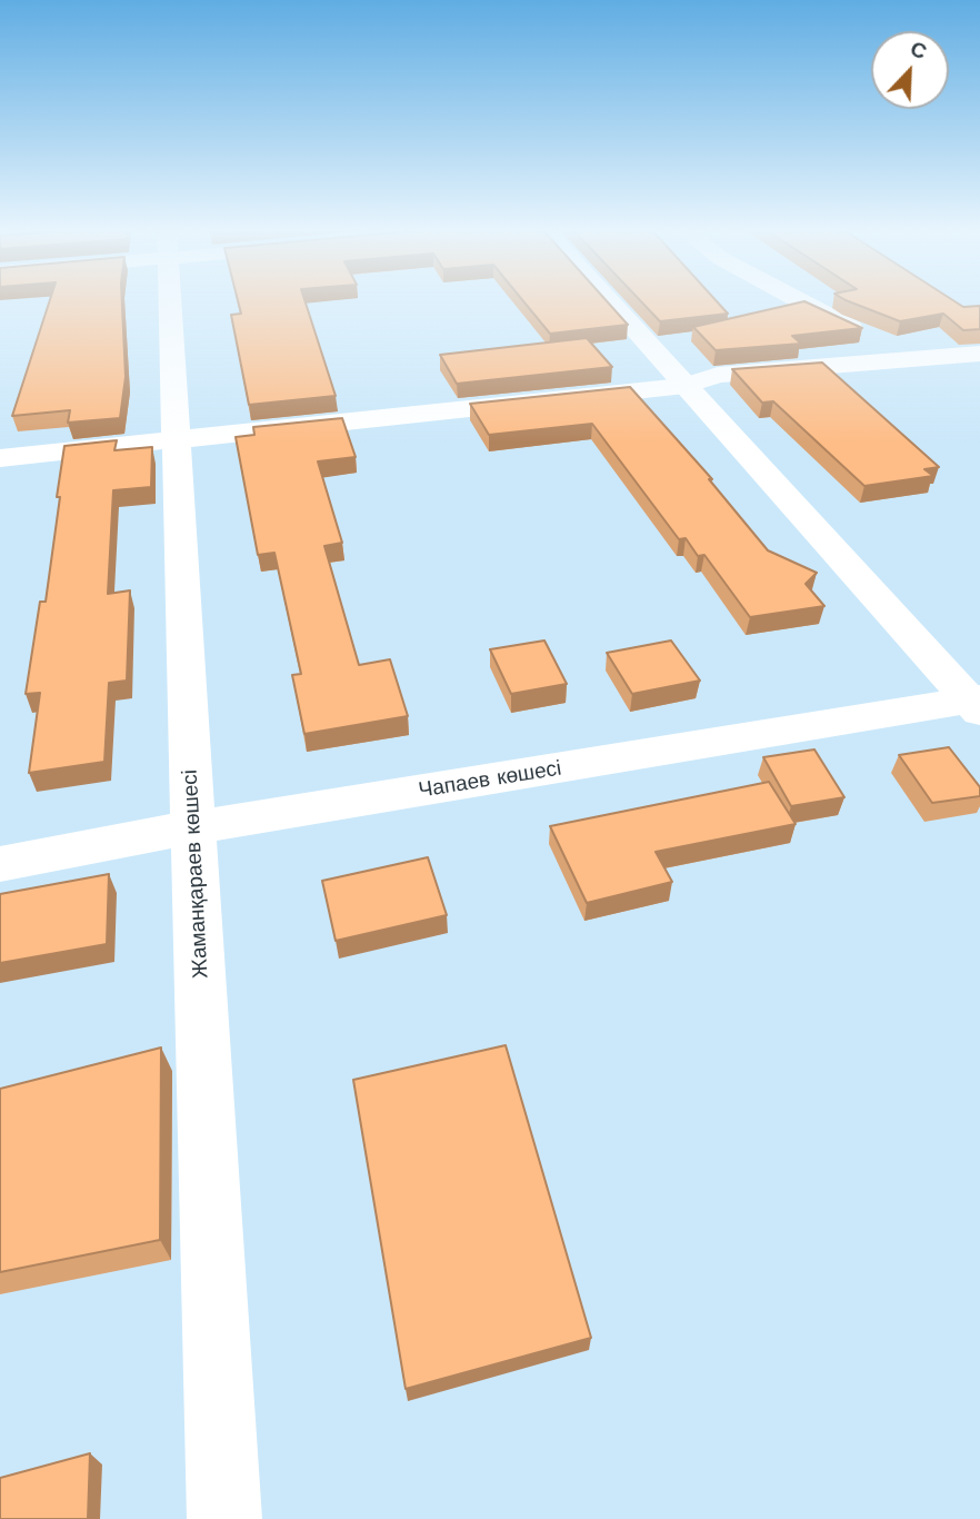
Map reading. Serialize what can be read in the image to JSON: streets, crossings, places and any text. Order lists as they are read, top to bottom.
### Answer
{
  "streets": {
    "street": ["Чапаев көшесі", "Жаманқараев көшесі"]
  },
  "crossings": [
    ["Чапаев көшесі", "Жаманқараев көшесі"]
  ],
  "north": "top right"
}
